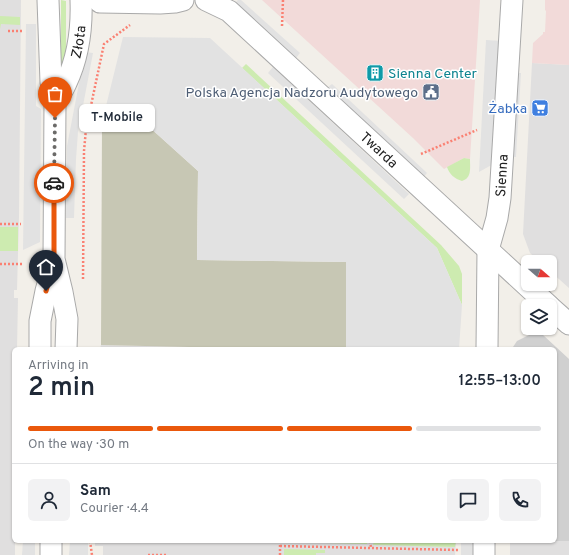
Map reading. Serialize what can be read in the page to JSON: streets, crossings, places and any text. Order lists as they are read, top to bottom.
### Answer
{
  "streets": {
    "street": ["Złota", "Twarda", "Sienna"]
  },
  "crossings": [
    ["Twarda", "Sienna"]
  ],
  "places": {
    "building": ["Sienna Center"],
    "public building": ["Polska Agencja Nadzoru Audytowego"],
    "supermarket": ["Żabka"],
    "other": ["T-Mobile"]
  },
  "north": "right",
  "page": {
    "bubble": "T-Mobile",
    "heading": ["2 min", "Arriving in", "12:55–13:00"],
    "panel": ["Sam", "Courier · 4.4"],
    "bar": "On the way · 30 m"
  }
}
